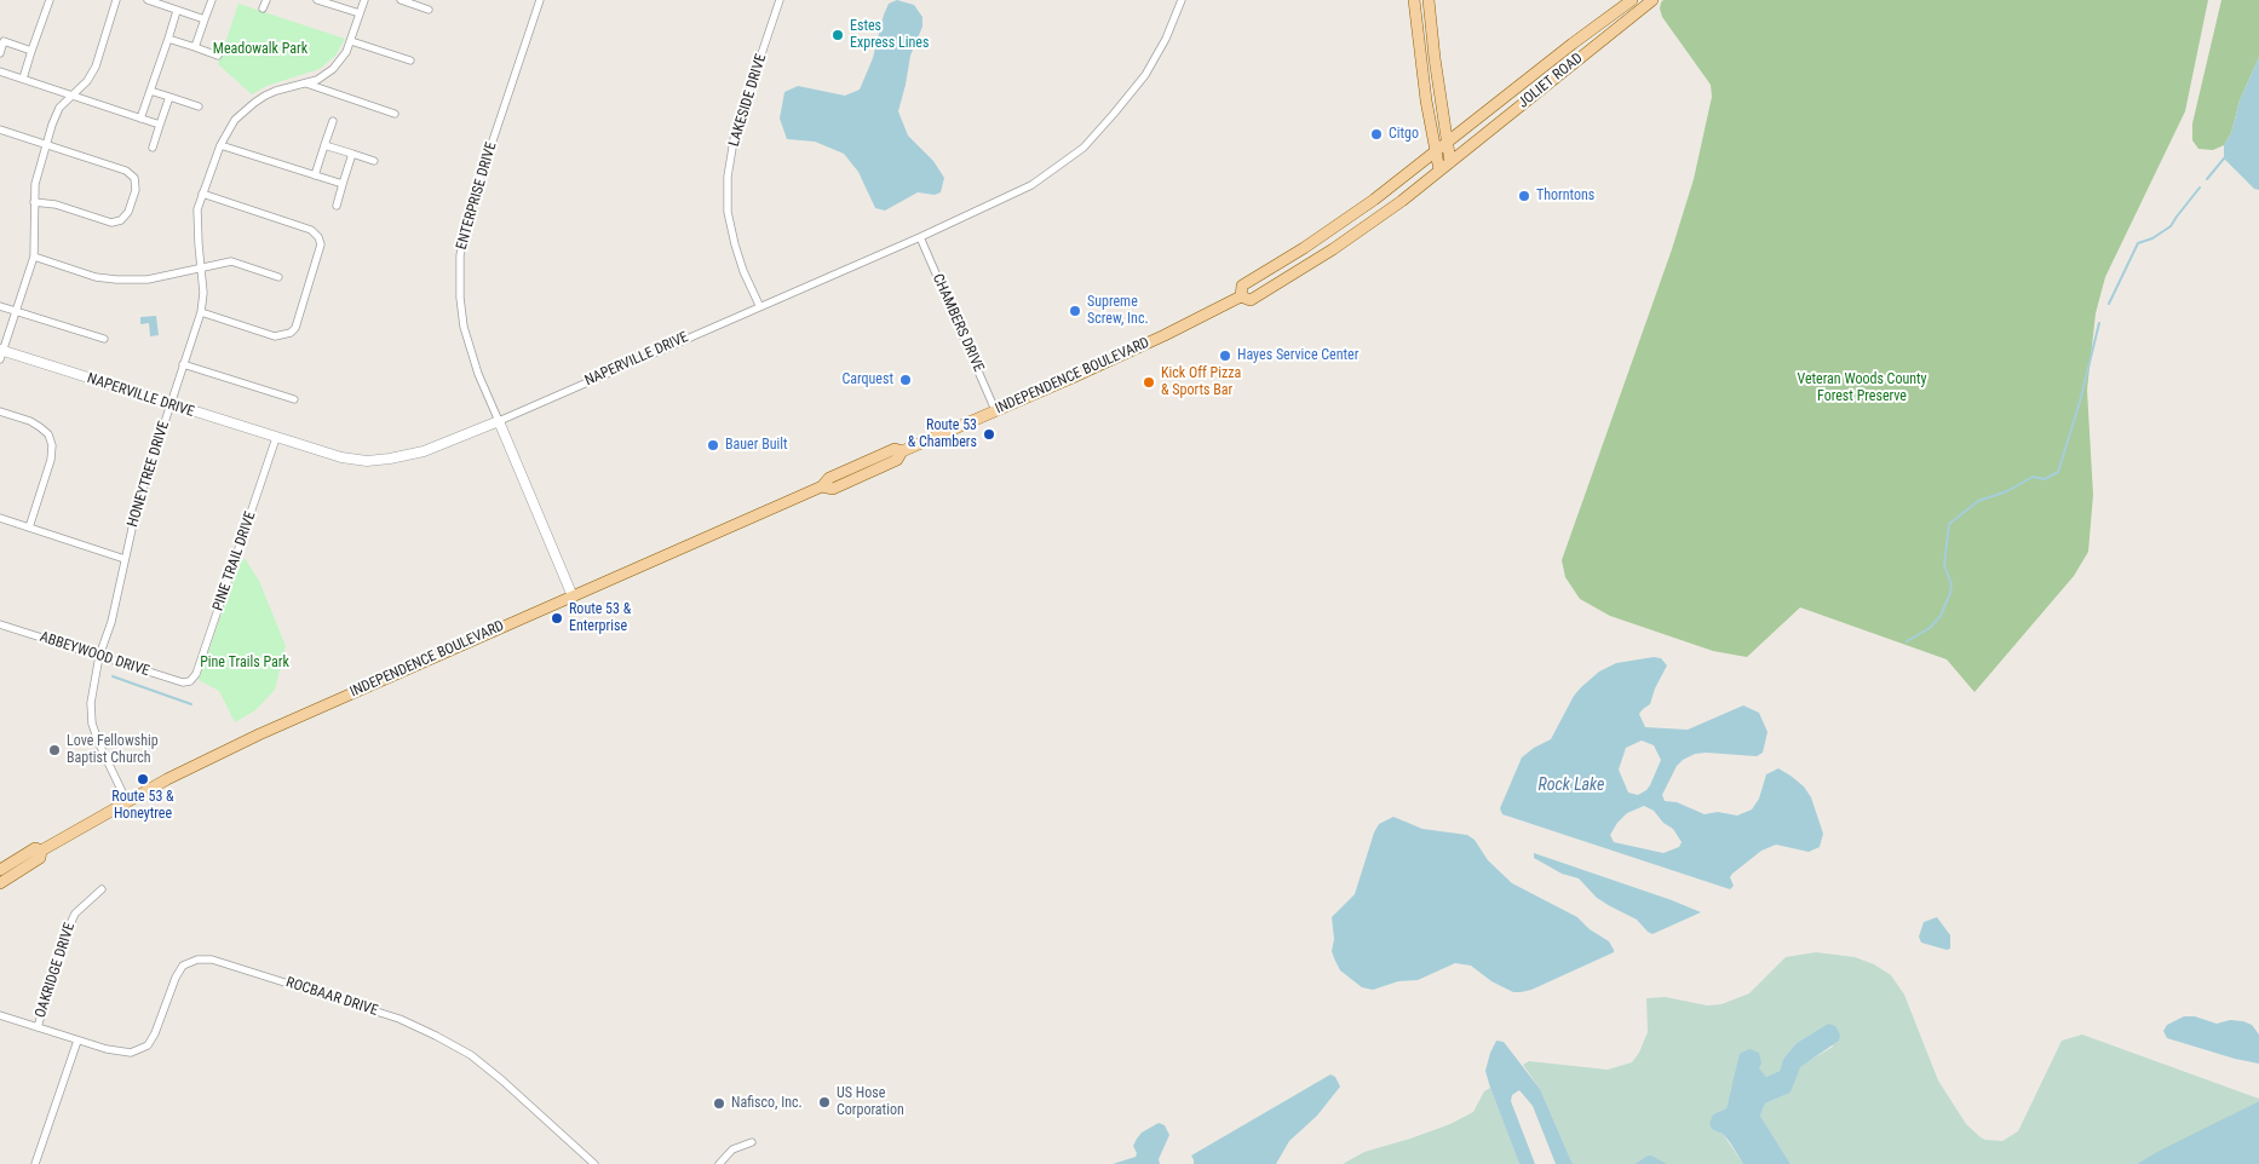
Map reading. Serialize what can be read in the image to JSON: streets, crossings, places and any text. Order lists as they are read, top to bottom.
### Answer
{
  "streets": {
    "main road": ["JOLIET ROAD", "INDEPENDENCE BOULEVARD"],
    "street": [
      "LAKESIDE DRIVE",
      "ENTERPRISE DRIVE",
      "CHAMBERS DRIVE",
      "NAPERVILLE DRIVE",
      "HONEYTREE DRIVE",
      "PINE TRAIL DRIVE",
      "ABBEYWOOD DRIVE",
      "OAKRIDGE DRIVE",
      "ROCBAAR DRIVE"
    ]
  },
  "crossings": [
    ["JOLIET ROAD", "INDEPENDENCE BOULEVARD"],
    ["LAKESIDE DRIVE", "NAPERVILLE DRIVE"],
    ["ENTERPRISE DRIVE", "NAPERVILLE DRIVE"],
    ["ENTERPRISE DRIVE", "INDEPENDENCE BOULEVARD"],
    ["CHAMBERS DRIVE", "NAPERVILLE DRIVE"],
    ["CHAMBERS DRIVE", "INDEPENDENCE BOULEVARD"],
    ["NAPERVILLE DRIVE", "HONEYTREE DRIVE"],
    ["NAPERVILLE DRIVE", "PINE TRAIL DRIVE"],
    ["INDEPENDENCE BOULEVARD", "HONEYTREE DRIVE"],
    ["HONEYTREE DRIVE", "ABBEYWOOD DRIVE"],
    ["PINE TRAIL DRIVE", "ABBEYWOOD DRIVE"]
  ],
  "water": ["Rock Lake"],
  "parks": ["Meadowalk Park", "Veteran Woods County Forest Preserve", "Pine Trails Park"],
  "places": [
    "Estes Express Lines",
    "Citgo",
    "Thorntons",
    "Supreme Screw, Inc.",
    "Hayes Service Center",
    "Carquest",
    "Kick Off Pizza & Sports Bar",
    "Route 53 & Chambers",
    "Bauer Built",
    "Route 53 & Enterprise",
    "Love Fellowship Baptist Church",
    "Route 53 & Honeytree",
    "US Hose Corporation",
    "Nafisco, Inc."
  ]
}
